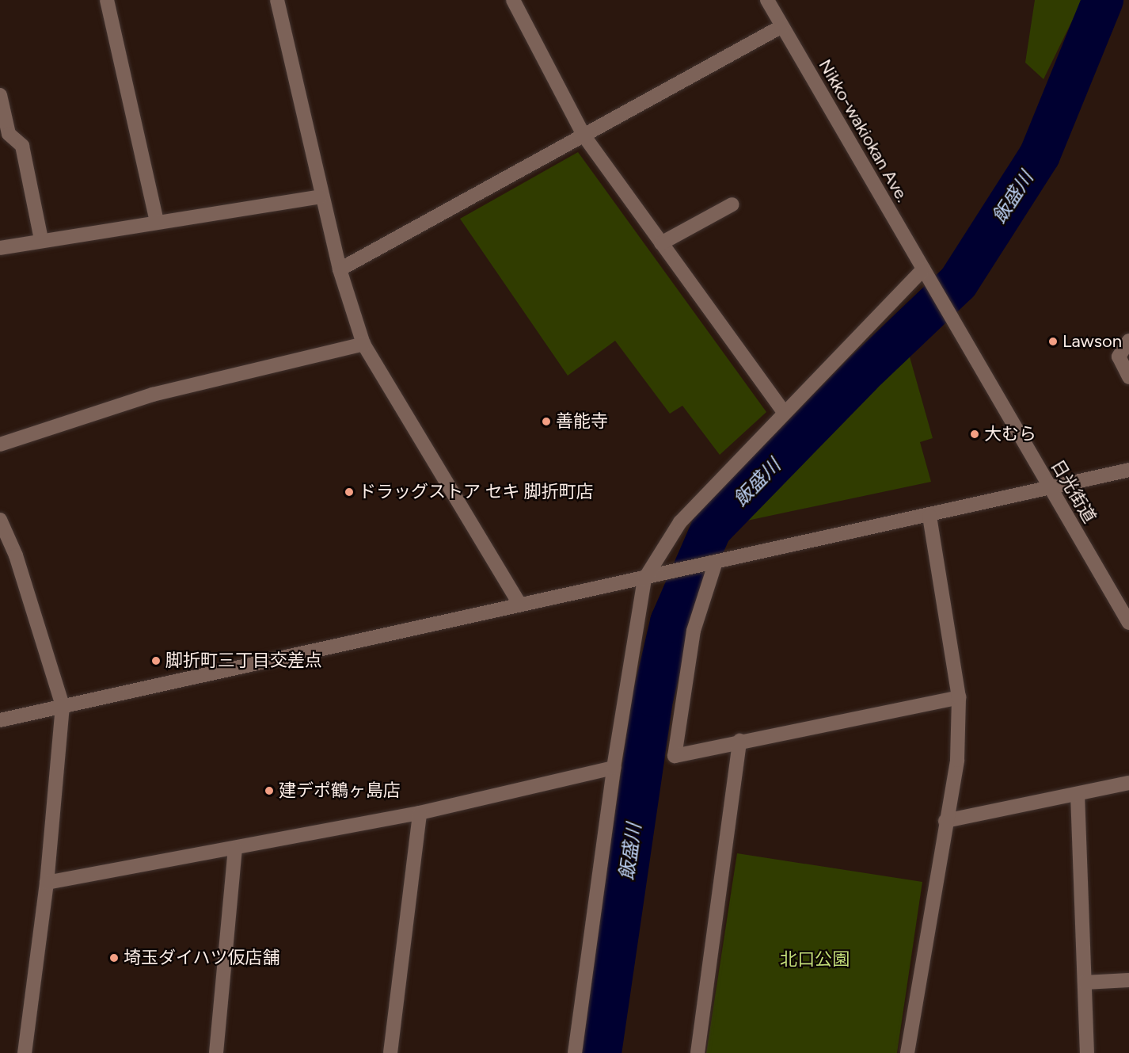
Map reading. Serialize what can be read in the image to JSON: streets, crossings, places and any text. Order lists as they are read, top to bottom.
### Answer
{
  "streets": {
    "street": ["Nikko-wakiokan Ave.", "日光街道"]
  },
  "crossings": [
    ["Nikko-wakiokan Ave.", "日光街道"]
  ],
  "water": ["飯盛川"],
  "parks": ["北口公園"],
  "places": [
    "Lawson",
    "善能寺",
    "大むら",
    "ドラッグストア セキ 脚折町店",
    "脚折町三丁目交差点",
    "建デポ鶴ヶ島店",
    "埼玉ダイハツ仮店舗"
  ]
}
